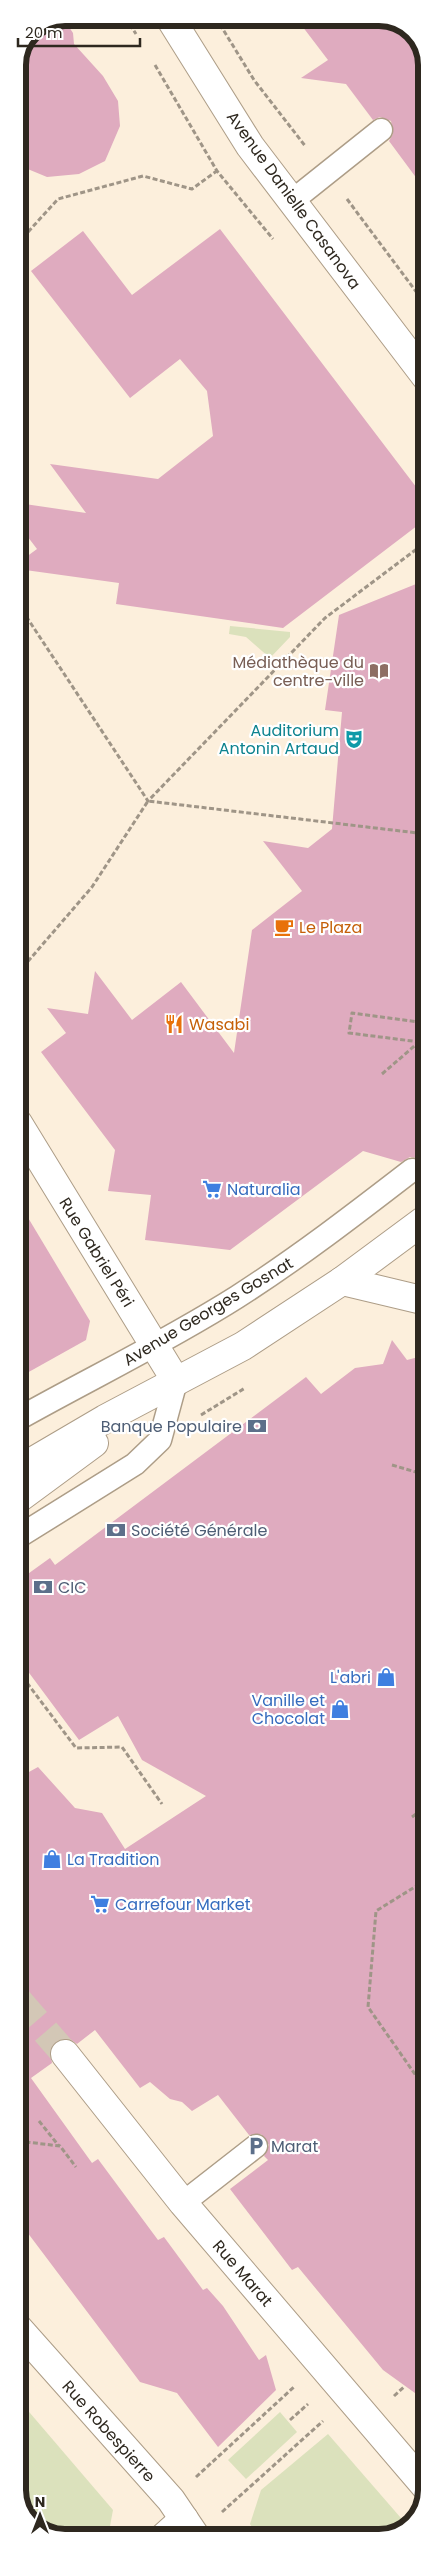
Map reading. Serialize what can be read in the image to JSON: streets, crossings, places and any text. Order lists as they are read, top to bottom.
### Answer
{
  "streets": {
    "street": [
      "Avenue Danielle Casanova",
      "Rue Gabriel Péri",
      "Rue Marat",
      "Rue Robespierre"
    ],
    "lane": ["Avenue Georges Gosnat"]
  },
  "crossings": [
    ["Rue Gabriel Péri", "Avenue Georges Gosnat"]
  ],
  "places": {
    "library": ["Médiathèque du centre-ville"],
    "theatre": ["Auditorium Antonin Artaud"],
    "cafe": ["Le Plaza"],
    "restaurant": ["Wasabi"],
    "supermarket": ["Naturalia", "Carrefour Market"],
    "bank": ["Banque Populaire", "Société Générale", "CIC"],
    "shop": ["L'abri", "Vanille et Chocolat", "La Tradition"],
    "parking": ["Marat"]
  },
  "scale_bar": "20 m",
  "north": "top"
}
